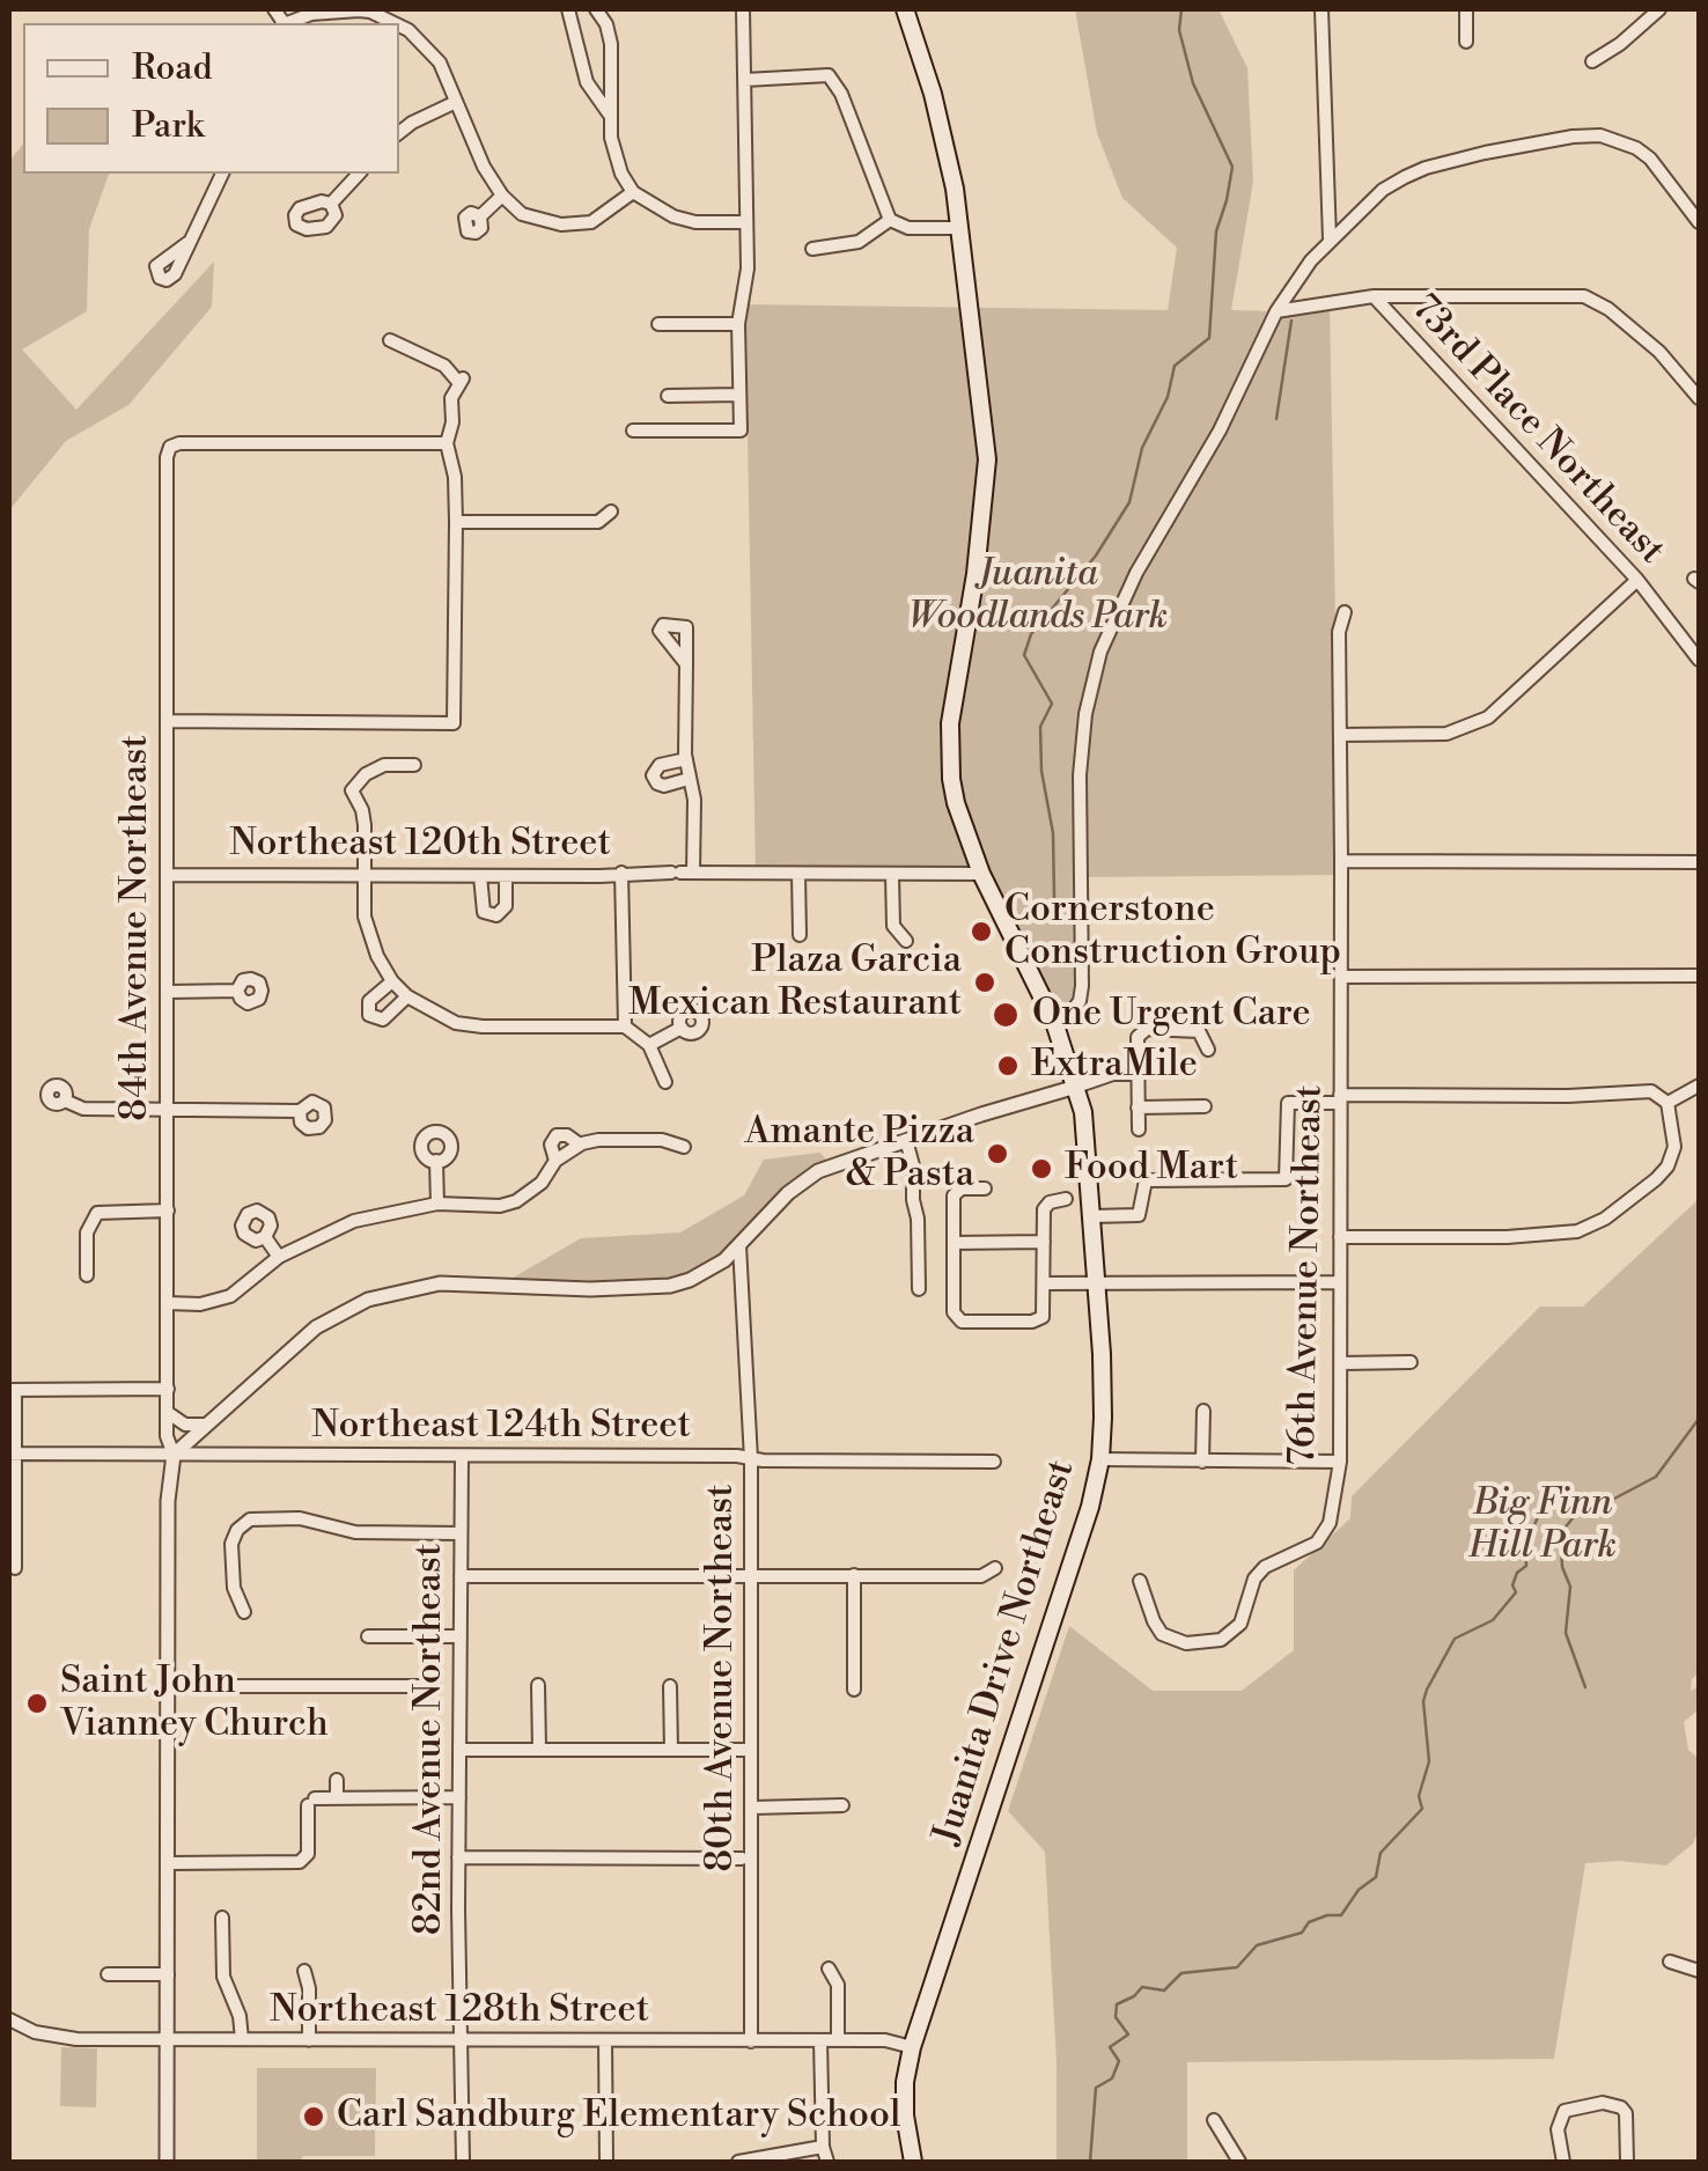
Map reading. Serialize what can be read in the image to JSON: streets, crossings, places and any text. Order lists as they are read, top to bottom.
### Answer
{
  "streets": {
    "main road": ["Juanita Drive Northeast"],
    "street": [
      "73rd Place Northeast",
      "Northeast 120th Street",
      "84th Avenue Northeast",
      "76th Avenue Northeast",
      "Northeast 124th Street",
      "80th Avenue Northeast",
      "82nd Avenue Northeast",
      "Northeast 128th Street"
    ]
  },
  "crossings": [
    ["Northeast 120th Street", "84th Avenue Northeast"],
    ["Northeast 120th Street", "Juanita Drive Northeast"],
    ["84th Avenue Northeast", "Northeast 124th Street"],
    ["84th Avenue Northeast", "Northeast 128th Street"],
    ["Northeast 124th Street", "80th Avenue Northeast"],
    ["Northeast 124th Street", "82nd Avenue Northeast"],
    ["Juanita Drive Northeast", "Northeast 128th Street"],
    ["80th Avenue Northeast", "Northeast 128th Street"],
    ["82nd Avenue Northeast", "Northeast 128th Street"]
  ],
  "parks": ["Juanita Woodlands Park", "Big Finn Hill Park"],
  "places": [
    "Cornerstone Construction Group",
    "Plaza Garcia Mexican Restaurant",
    "One Urgent Care",
    "ExtraMile",
    "Amante Pizza & Pasta",
    "Food Mart",
    "Saint John Vianney Church",
    "Carl Sandburg Elementary School"
  ],
  "legend": ["Road", "Park"]
}
